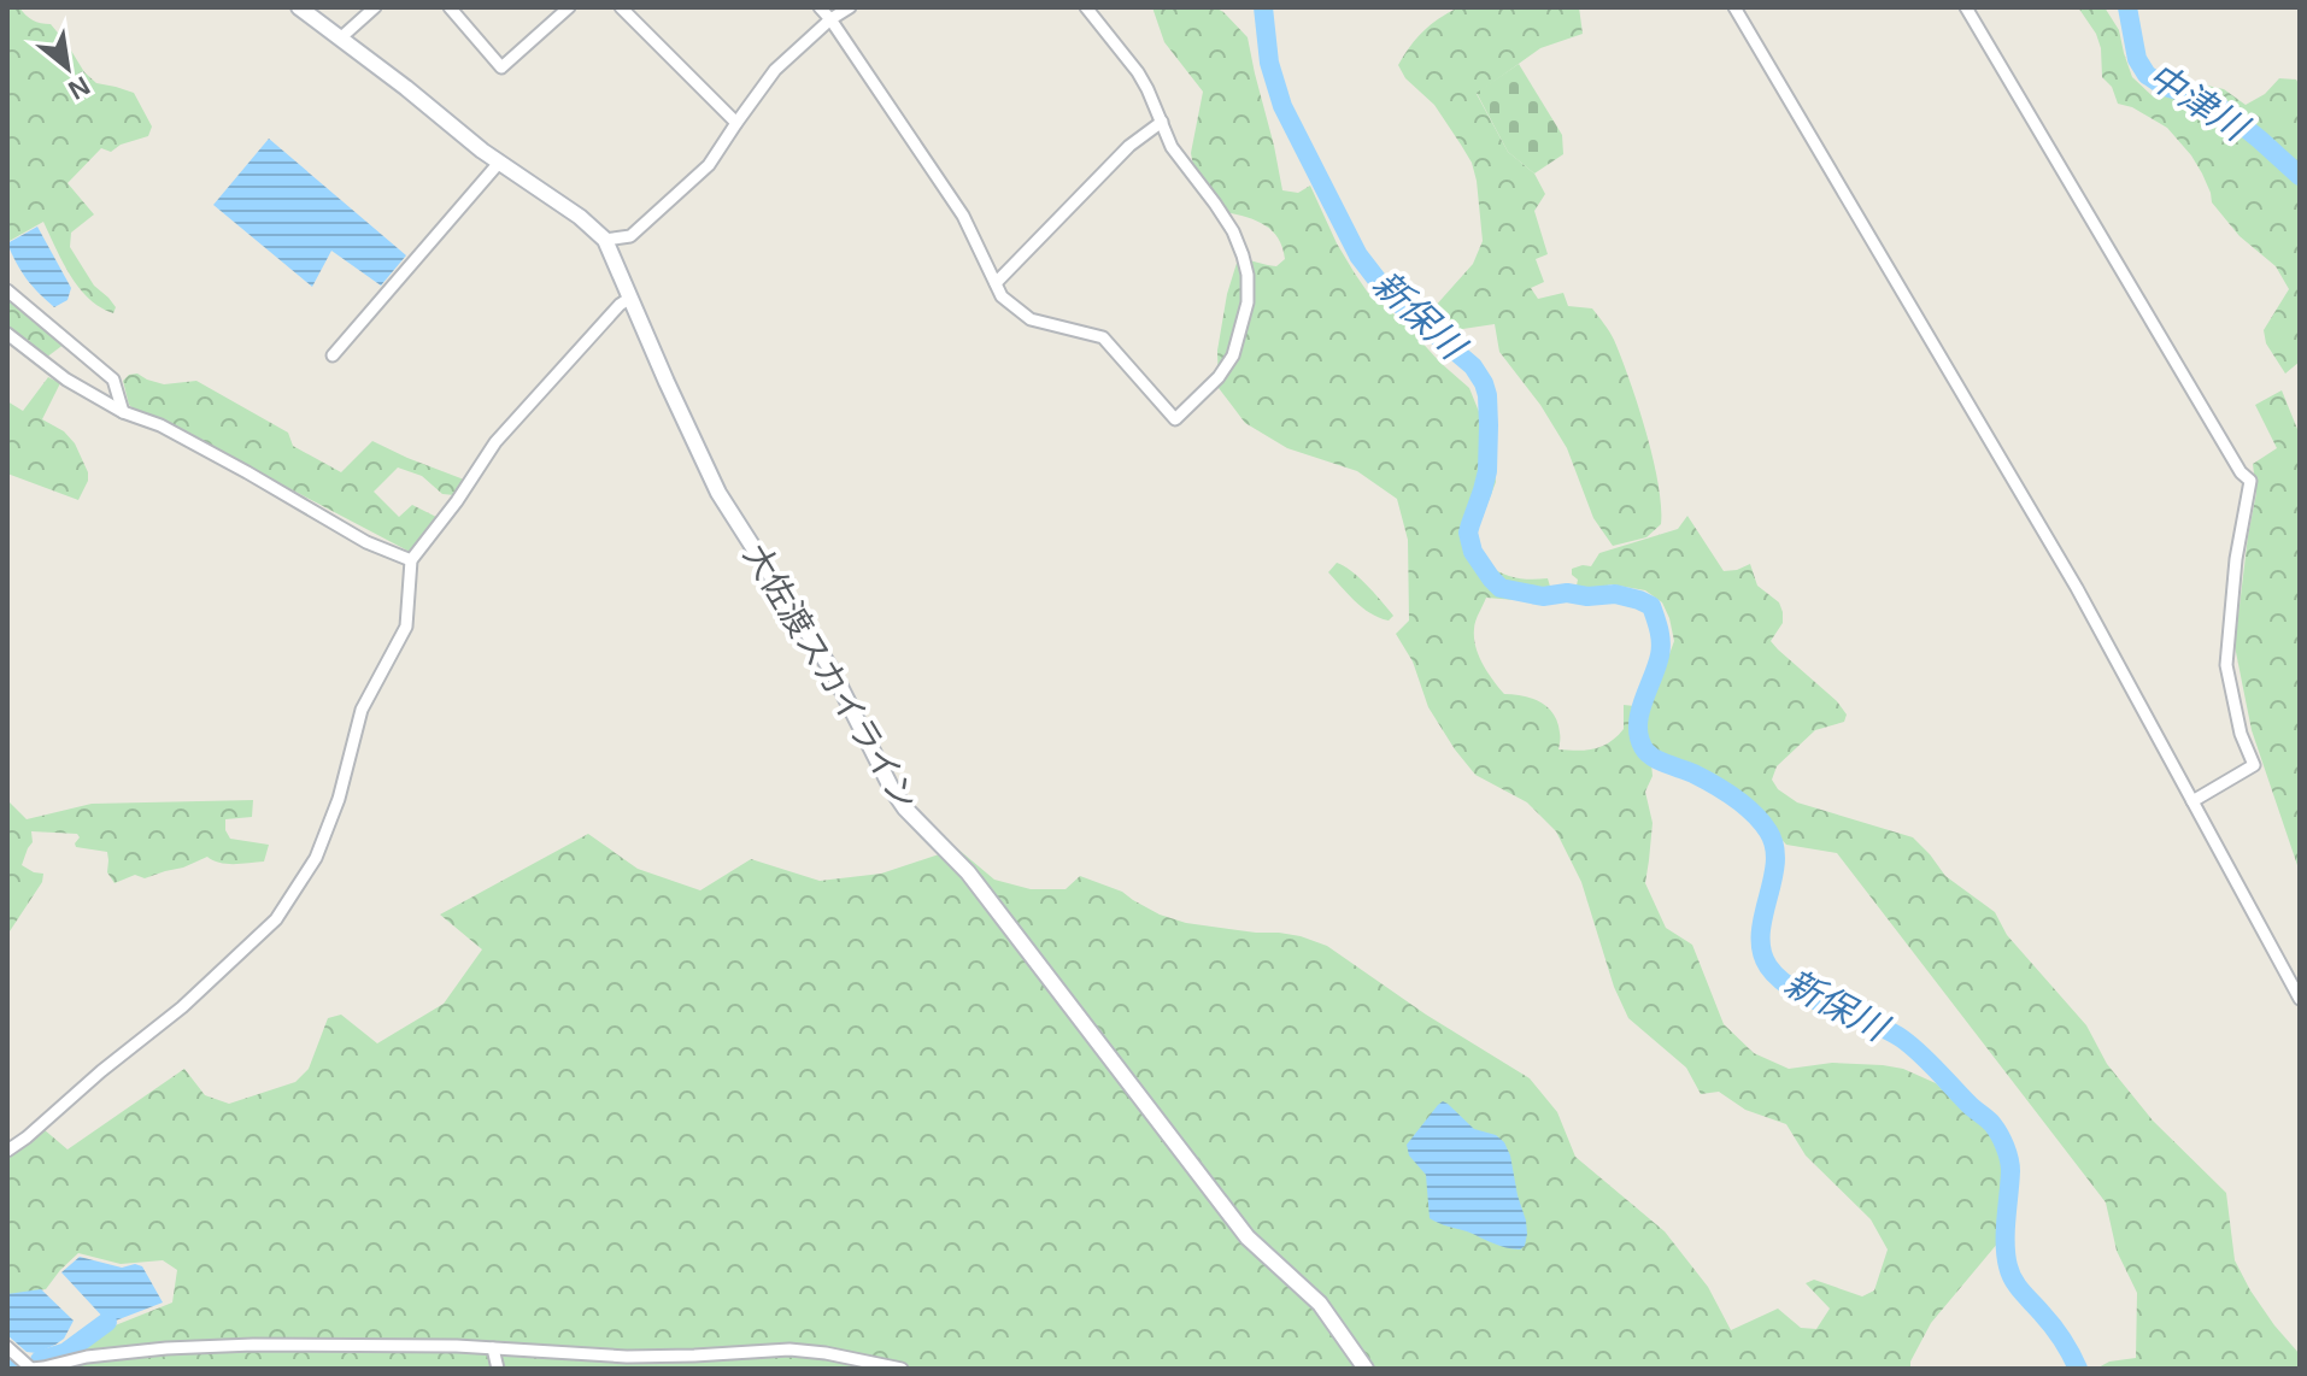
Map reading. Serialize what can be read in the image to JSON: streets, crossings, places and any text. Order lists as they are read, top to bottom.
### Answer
{
  "streets": {
    "street": ["大佐渡スカイライン"]
  },
  "water": ["中津川", "新保川"],
  "north": "bottom right"
}
